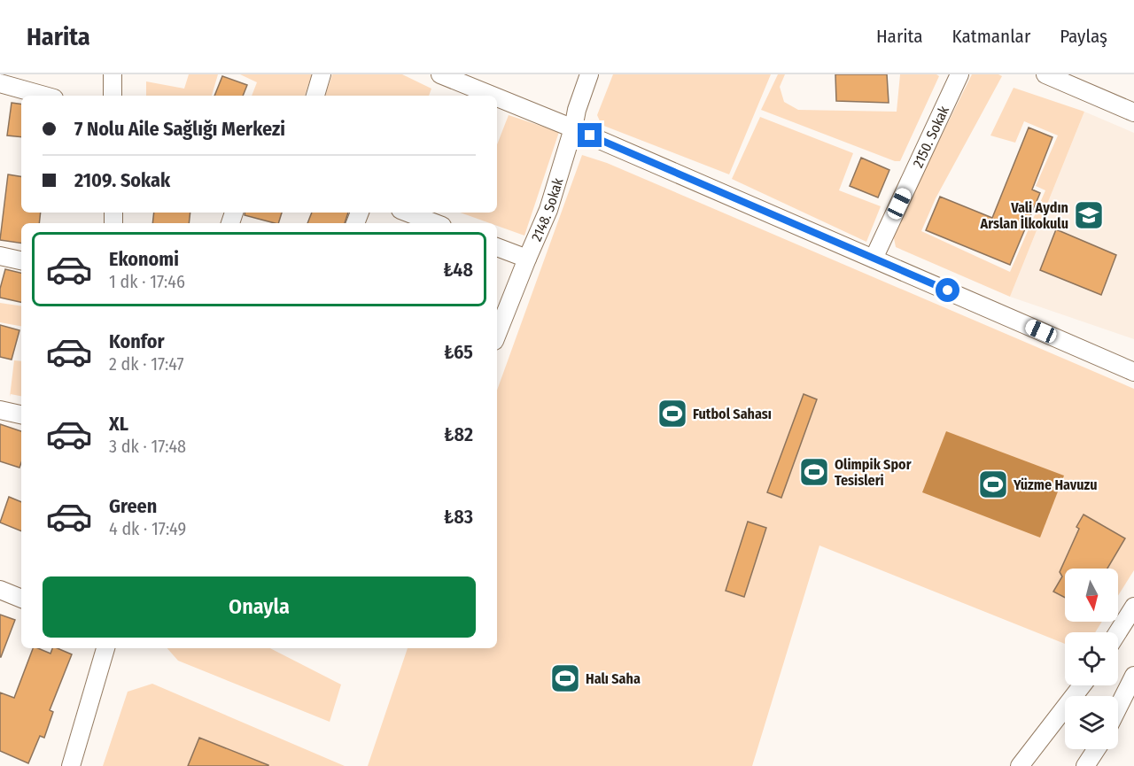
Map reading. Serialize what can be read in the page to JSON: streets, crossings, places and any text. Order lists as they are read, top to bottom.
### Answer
{
  "streets": {
    "street": ["2150. Sokak", "2148. Sokak"]
  },
  "places": {
    "school or university": ["Vali Aydın Arslan İlkokulu"],
    "sports": [
      "Futbol Sahası",
      "Olimpik Spor Tesisleri",
      "Yüzme Havuzu",
      "Halı Saha"
    ]
  },
  "north": "bottom",
  "page": {
    "header": "Harita",
    "nav": ["Harita", "Katmanlar", "Paylaş"],
    "banner": ["7 Nolu Aile Sağlığı Merkezi", "2109. Sokak"],
    "list": [
      {
        "name": "Ekonomi",
        "note": "1 dk · 17:46",
        "value": "₺48"
      },
      {
        "name": "Konfor",
        "note": "2 dk · 17:47",
        "value": "₺65"
      },
      {
        "name": "XL",
        "note": "3 dk · 17:48",
        "value": "₺82"
      },
      {
        "name": "Green",
        "note": "4 dk · 17:49",
        "value": "₺83"
      }
    ],
    "buttons": "Onayla"
  }
}
